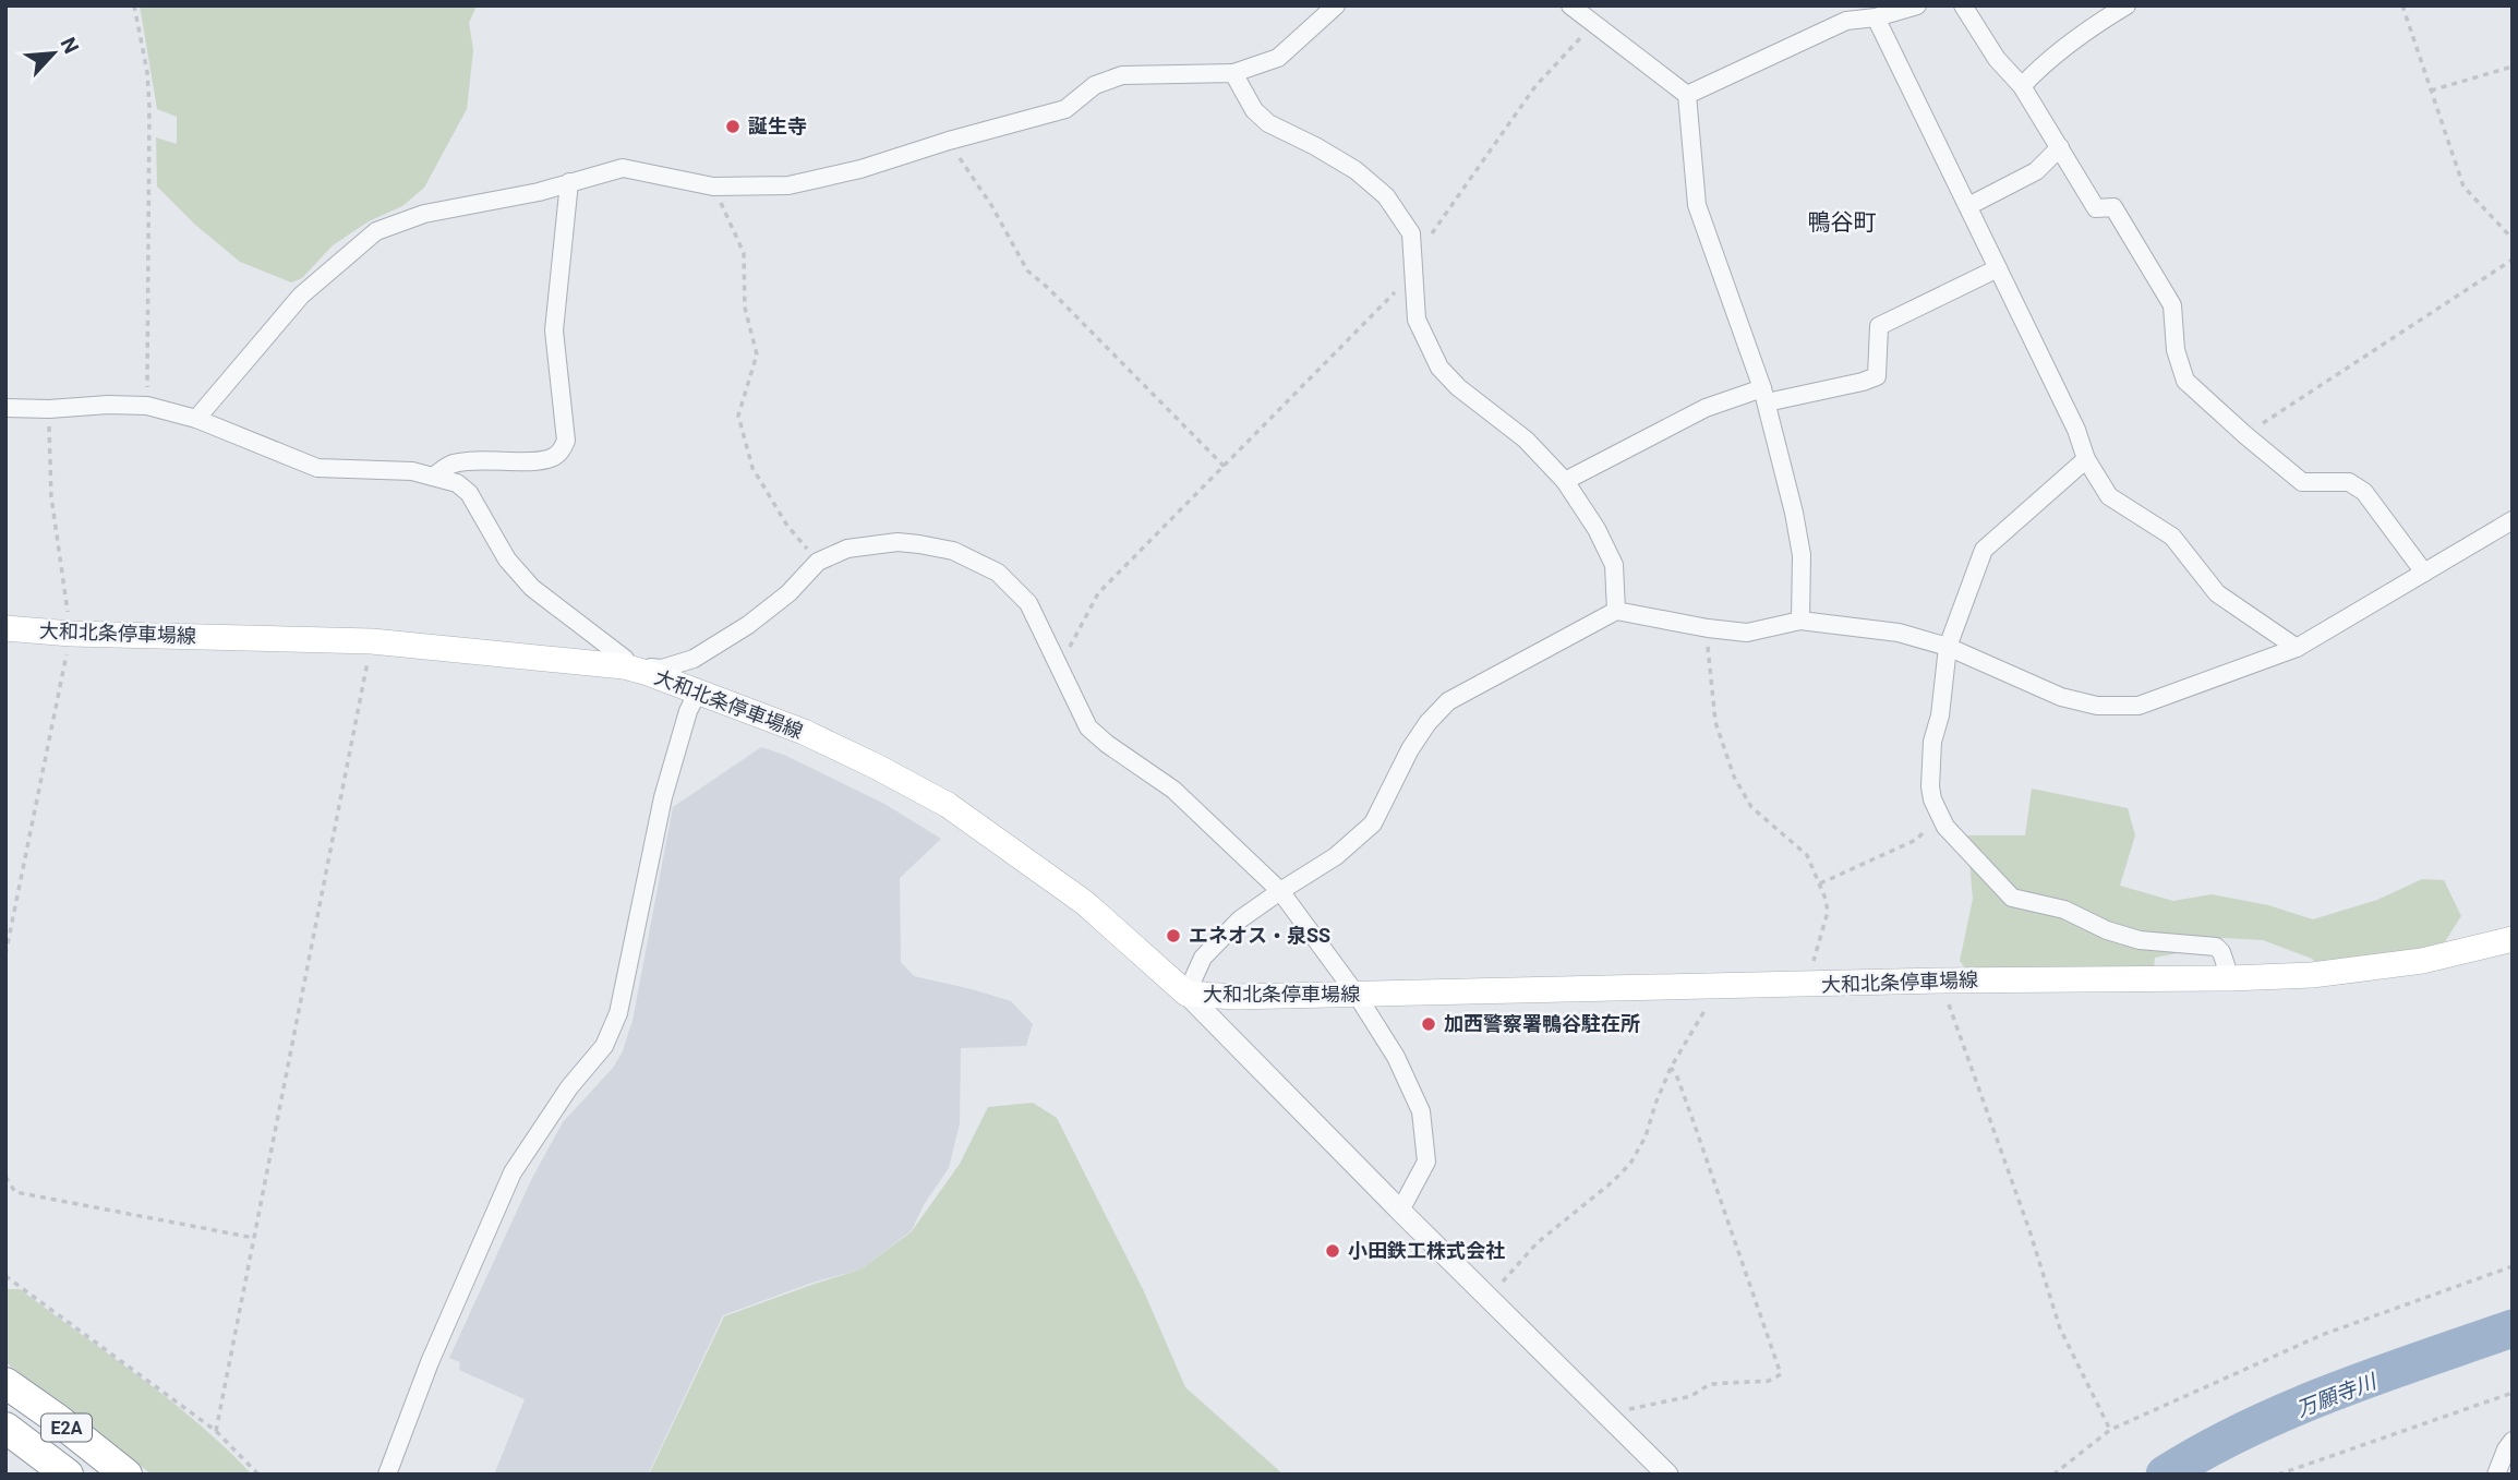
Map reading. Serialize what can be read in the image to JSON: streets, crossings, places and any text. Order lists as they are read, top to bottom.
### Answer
{
  "streets": {
    "highway": ["E2A"],
    "main road": ["大和北条停車場線"]
  },
  "districts": ["鴨谷町"],
  "water": ["万願寺川"],
  "places": [
    "誕生寺",
    "エネオス・泉SS",
    "加西警察署鴨谷駐在所",
    "小田鉄工株式会社"
  ],
  "north": "top right"
}
